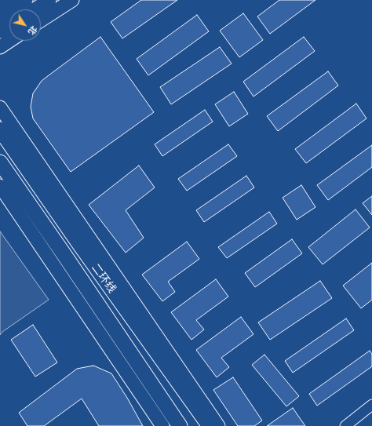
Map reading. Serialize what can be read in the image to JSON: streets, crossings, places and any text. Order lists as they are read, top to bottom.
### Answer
{
  "streets": {
    "highway": ["二环线"]
  },
  "north": "bottom right"
}
